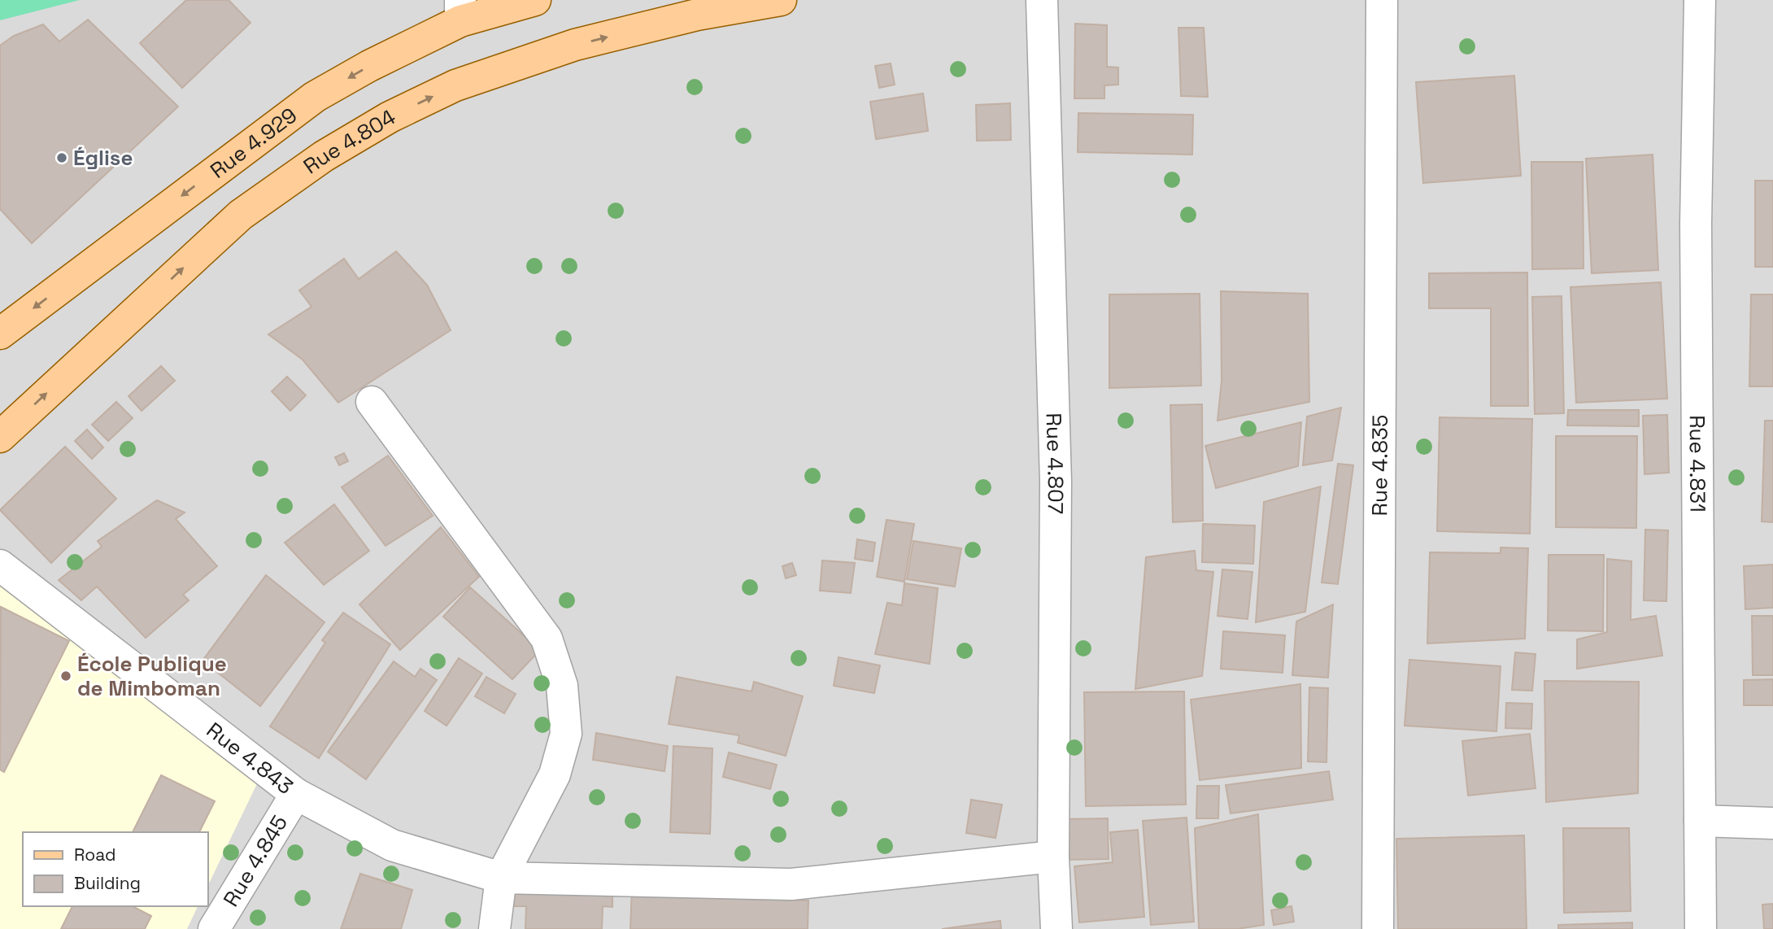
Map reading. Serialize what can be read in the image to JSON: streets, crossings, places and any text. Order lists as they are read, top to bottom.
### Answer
{
  "streets": {
    "main road": ["Rue 4.929", "Rue 4.804"],
    "street": [
      "Rue 4.807",
      "Rue 4.835",
      "Rue 4.831",
      "Rue 4.843",
      "Rue 4.845"
    ]
  },
  "crossings": [
    ["Rue 4.807", "Rue 4.843"],
    ["Rue 4.843", "Rue 4.845"]
  ],
  "one_way": ["Rue 4.929", "Rue 4.804"],
  "places": ["Église", "École Publique de Mimboman"],
  "legend": ["Road", "Building"]
}
